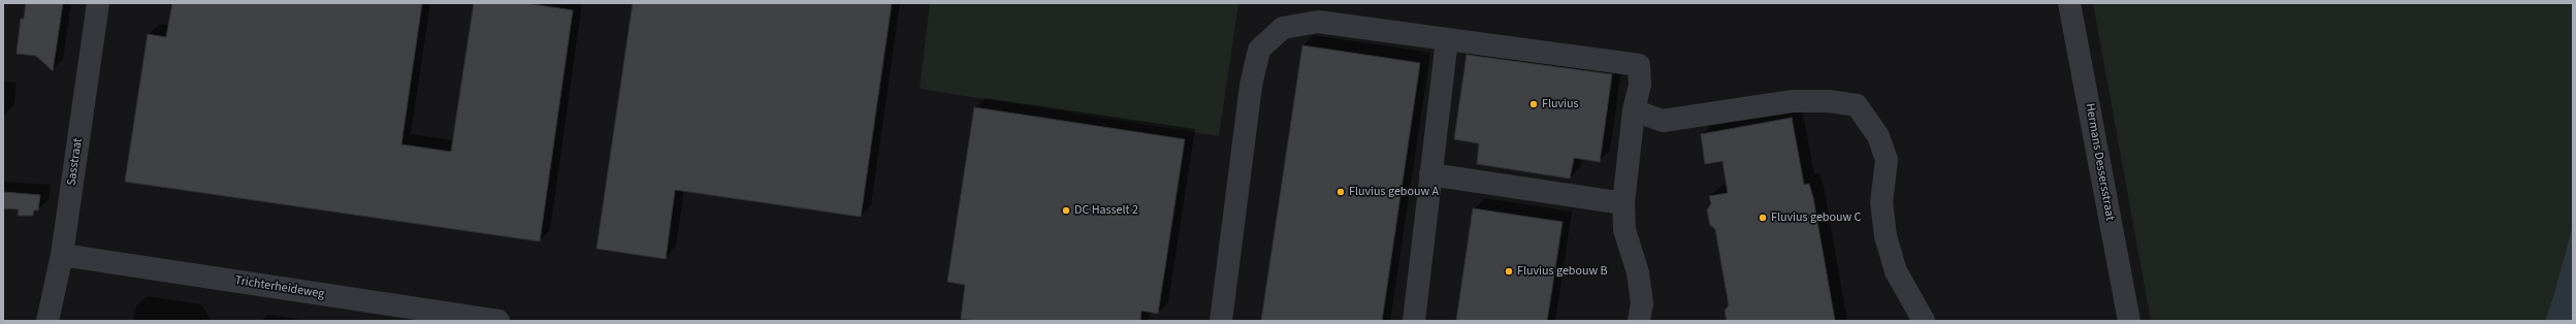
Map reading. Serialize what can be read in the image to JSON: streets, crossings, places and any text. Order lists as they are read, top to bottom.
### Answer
{
  "streets": {
    "street": ["Sasstraat", "Hermans Dessersstraat", "Trichterheideweg"]
  },
  "crossings": [
    ["Sasstraat", "Trichterheideweg"]
  ],
  "places": [
    "Fluvius",
    "Fluvius gebouw A",
    "DC Hasselt 2",
    "Fluvius gebouw C",
    "Fluvius gebouw B"
  ]
}
